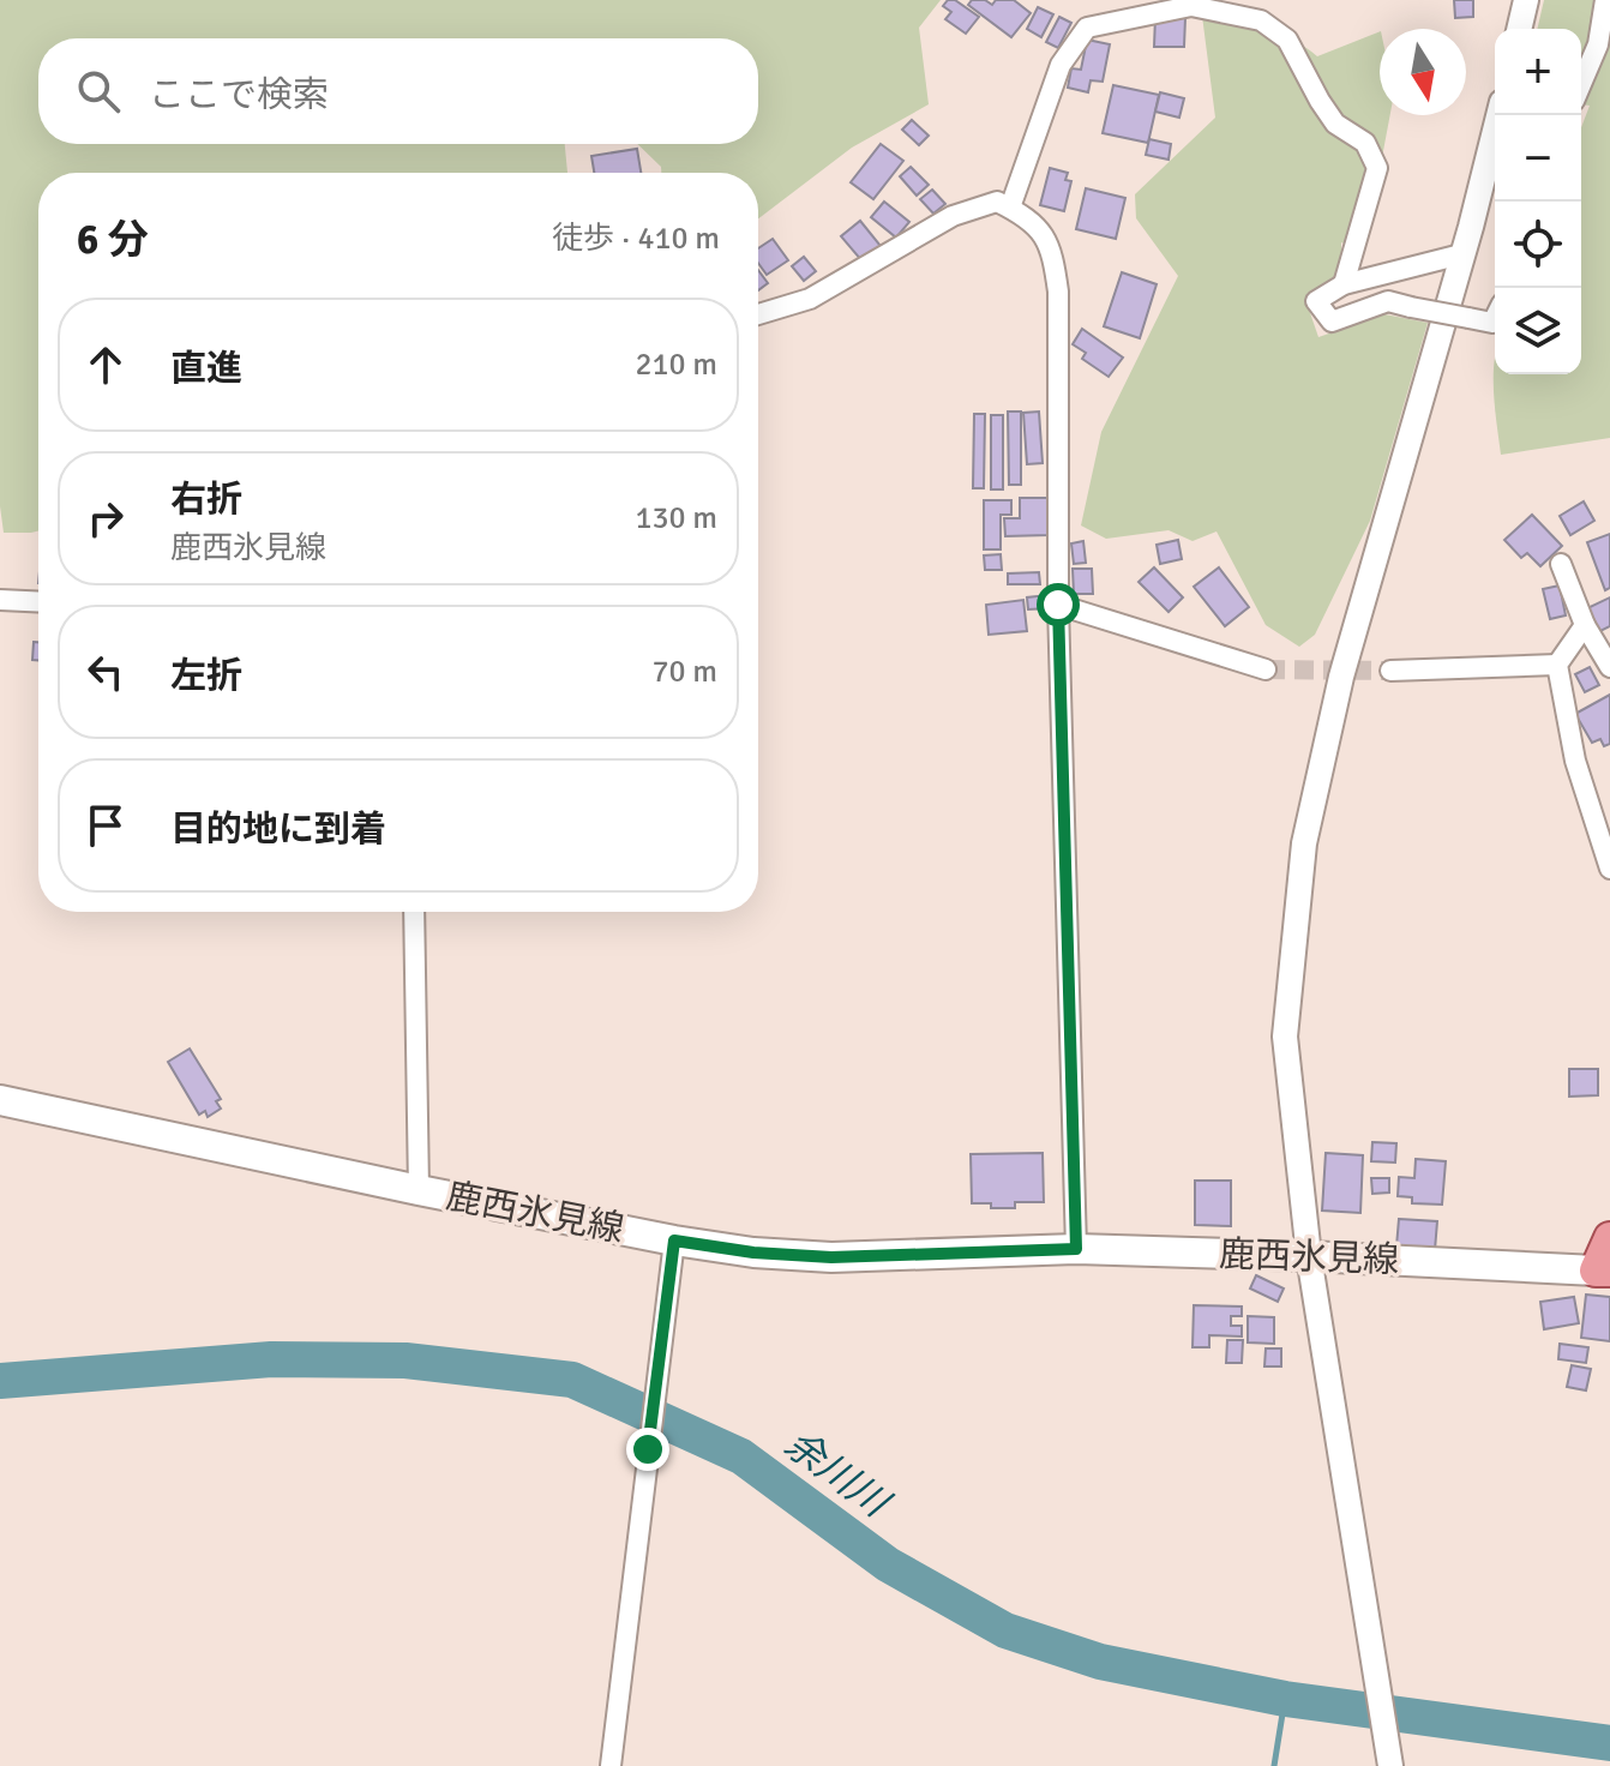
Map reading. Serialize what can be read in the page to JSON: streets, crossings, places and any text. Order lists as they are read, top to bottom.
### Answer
{
  "streets": {
    "main road": ["鹿西氷見線"]
  },
  "water": ["余川川"],
  "north": "bottom",
  "page": {
    "map_buttons": ["+", "−"],
    "search": "ここで検索",
    "heading": ["6 分", "徒歩 · 410 m"],
    "list": [
      ["直進", "210 m"],
      ["右折", "鹿西氷見線", "130 m"],
      ["左折", "70 m"],
      "目的地に到着"
    ]
  }
}
